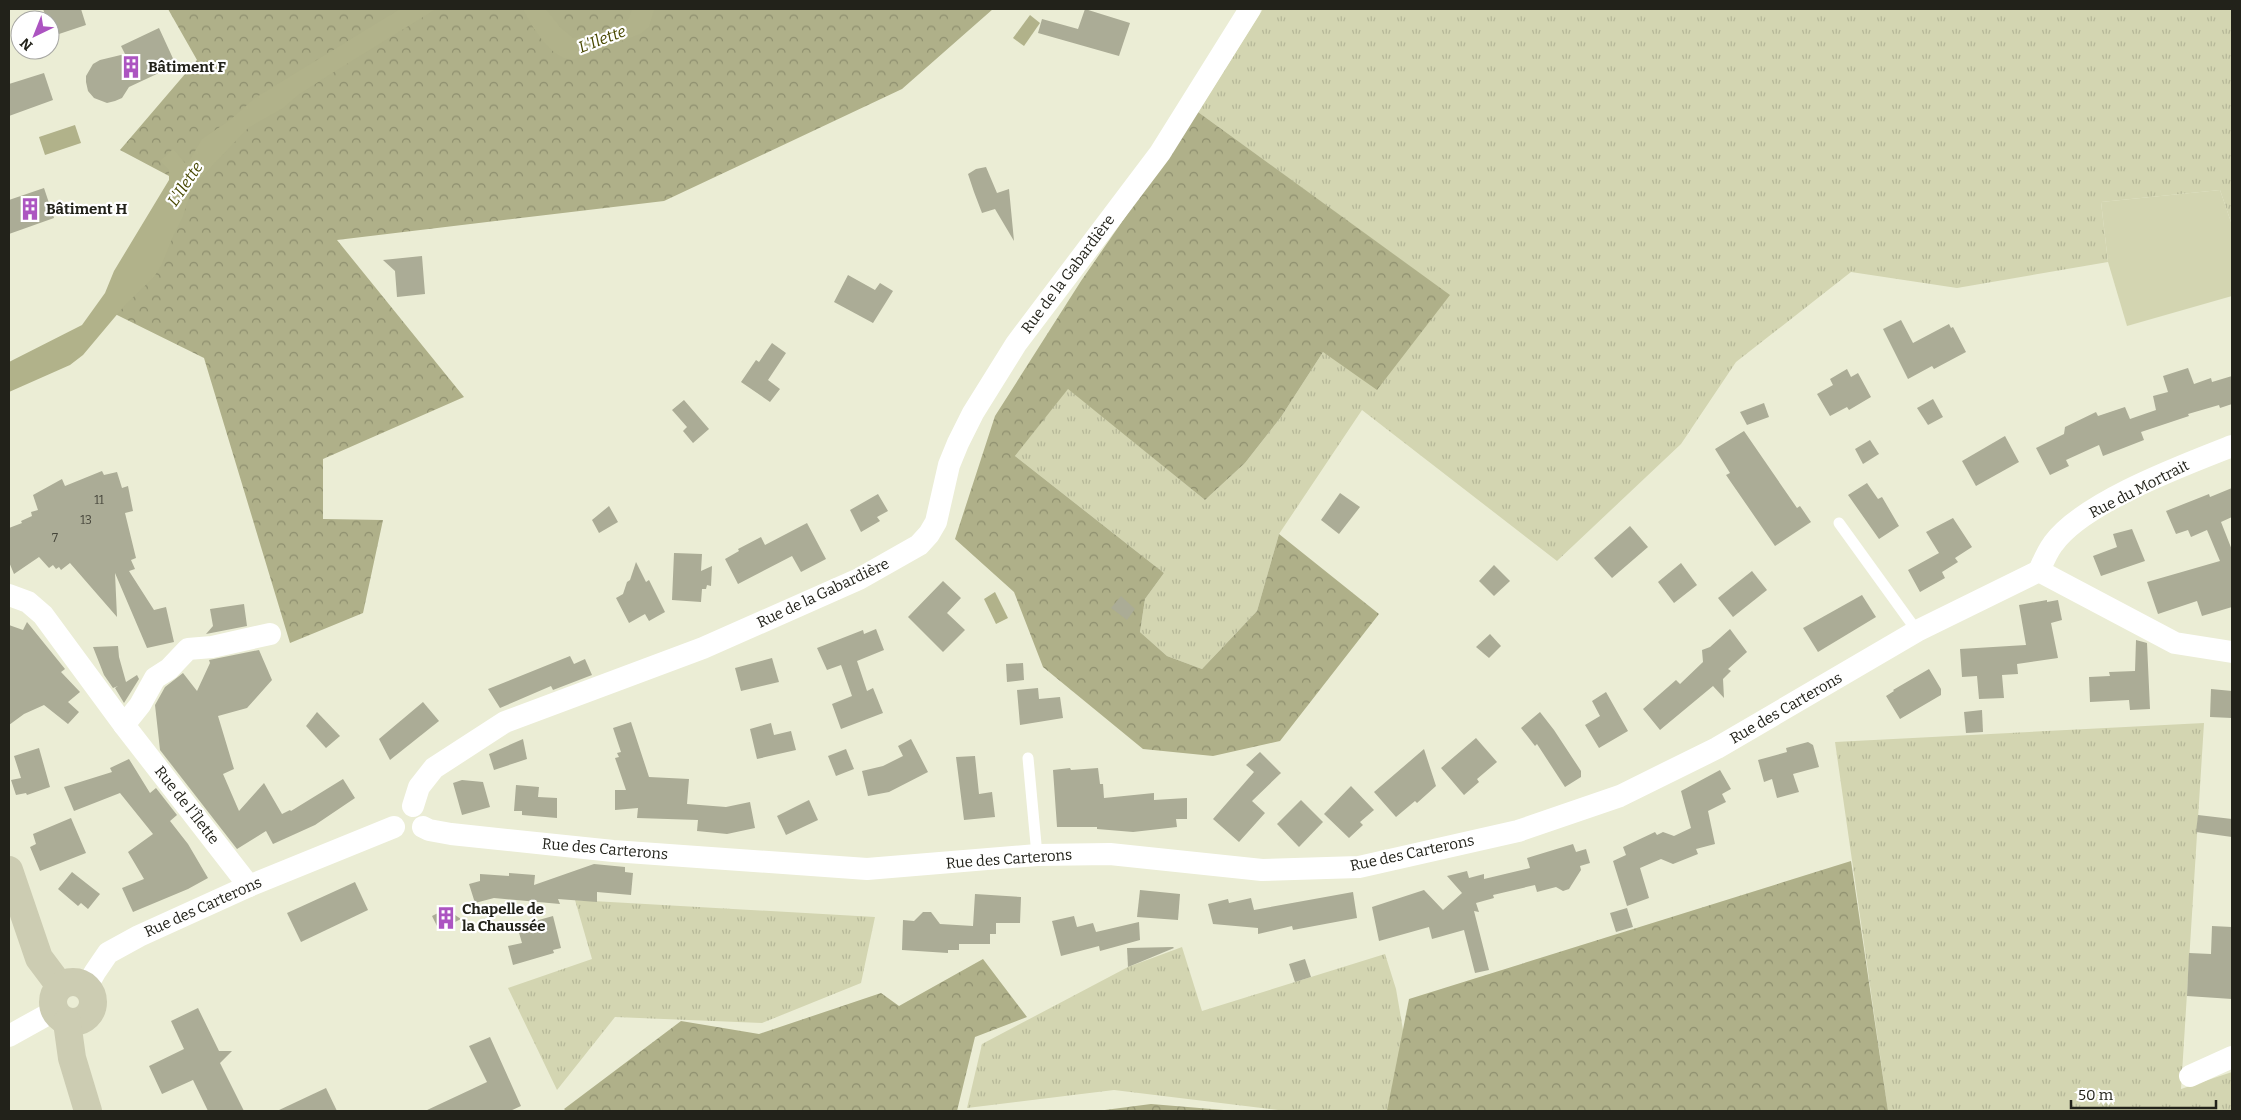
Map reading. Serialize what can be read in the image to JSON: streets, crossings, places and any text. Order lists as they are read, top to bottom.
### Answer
{
  "streets": {
    "street": [
      "Rue de la Gabardière",
      "Rue du Mortrait",
      "Rue des Carterons",
      "Rue de l'Îlette"
    ]
  },
  "crossings": [
    ["Rue de la Gabardière", "Rue des Carterons"],
    ["Rue du Mortrait", "Rue des Carterons"],
    ["Rue des Carterons", "Rue de l'Îlette"]
  ],
  "water": ["L'Ilette"],
  "places": {
    "building": ["Bâtiment F", "Bâtiment H", "Chapelle de la Chaussée"]
  },
  "house_numbers": ["11", "13", "7"],
  "scale_bar": "50 m",
  "north": "bottom left"
}
